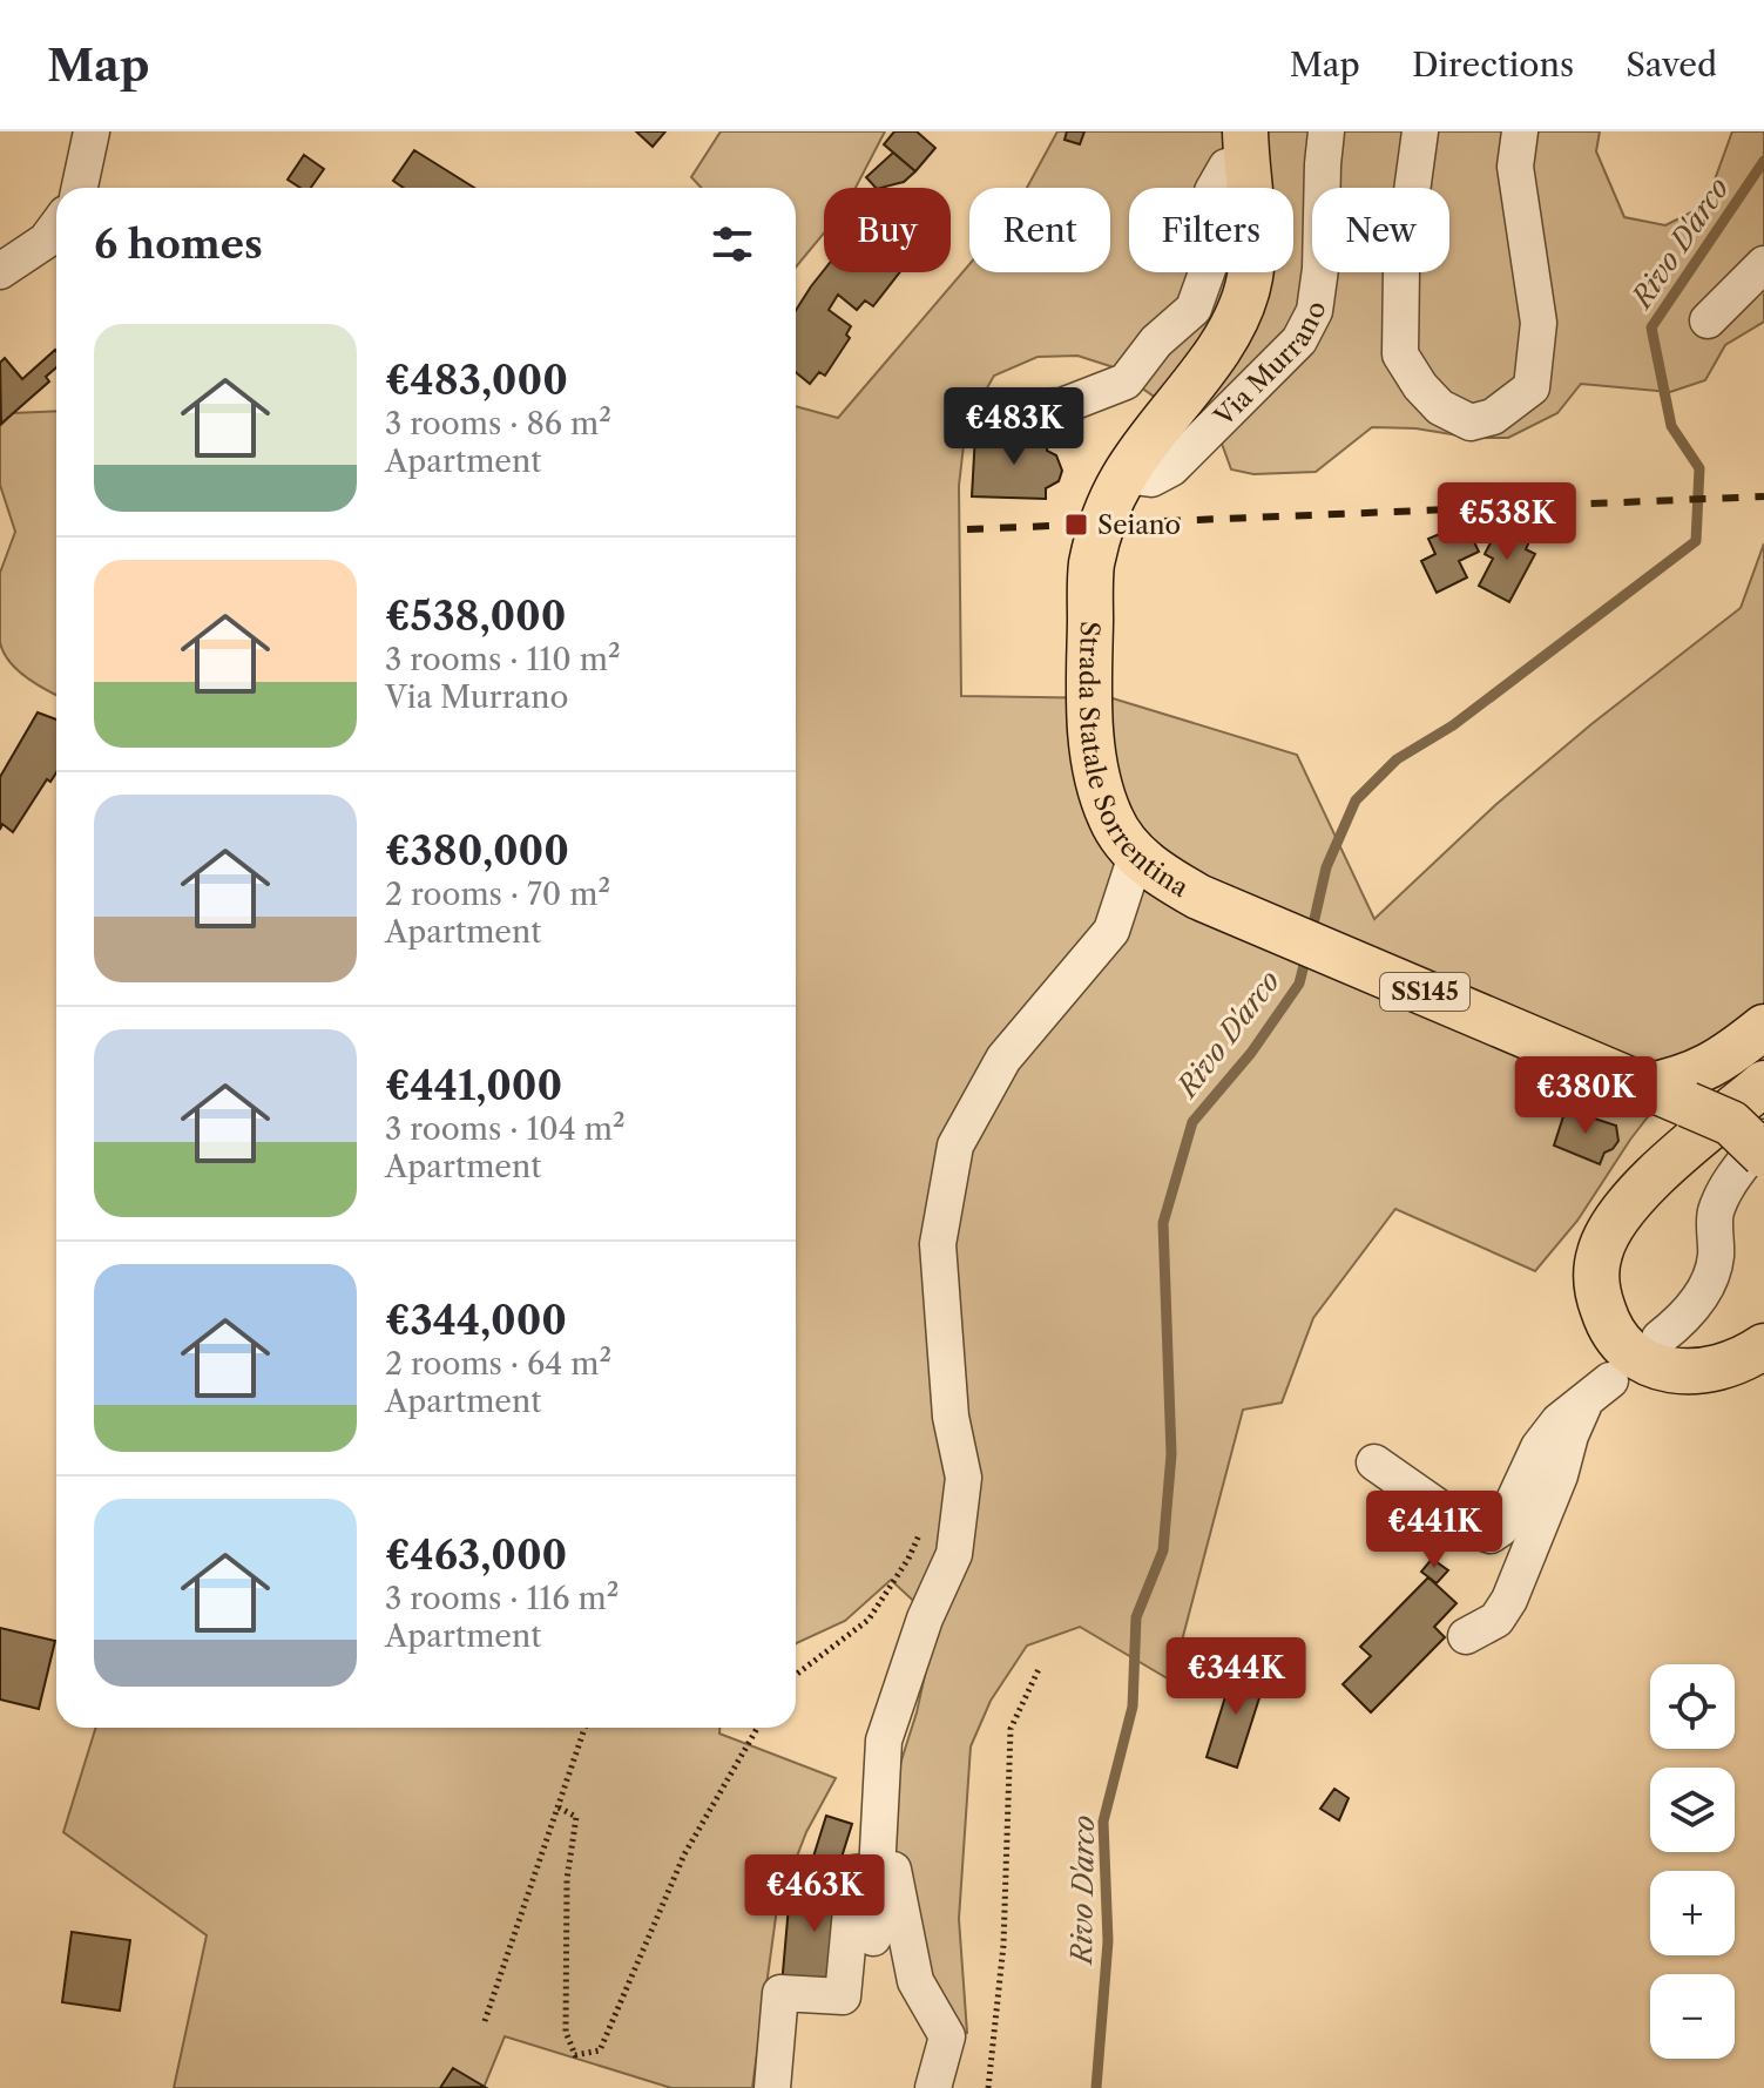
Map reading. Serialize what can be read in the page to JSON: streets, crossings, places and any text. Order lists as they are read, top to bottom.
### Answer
{
  "streets": {
    "main road": ["Strada Statale Sorrentina", "SS145"],
    "street": ["Via Murrano"]
  },
  "crossings": [
    ["Via Murrano", "Strada Statale Sorrentina"]
  ],
  "water": ["Rivo D'arco"],
  "places": {
    "transit": ["Seiano"]
  },
  "page": {
    "header": "Map",
    "nav": ["Map", "Directions", "Saved"],
    "chip": [
      "Buy",
      "Rent",
      "Filters",
      "New"
    ],
    "heading": "6 homes",
    "list": [
      {
        "name": "€483,000",
        "note": "3 rooms · 86 m² · Apartment"
      },
      {
        "name": "€538,000",
        "note": "3 rooms · 110 m² · Via Murrano"
      },
      {
        "name": "€380,000",
        "note": "2 rooms · 70 m² · Apartment"
      },
      {
        "name": "€441,000",
        "note": "3 rooms · 104 m² · Apartment"
      },
      {
        "name": "€344,000",
        "note": "2 rooms · 64 m² · Apartment"
      },
      {
        "name": "€463,000",
        "note": "3 rooms · 116 m² · Apartment"
      }
    ],
    "price": [
      "€483K",
      "€538K",
      "€380K",
      "€441K",
      "€344K",
      "€463K"
    ],
    "map_buttons": ["+", "−"]
  }
}
